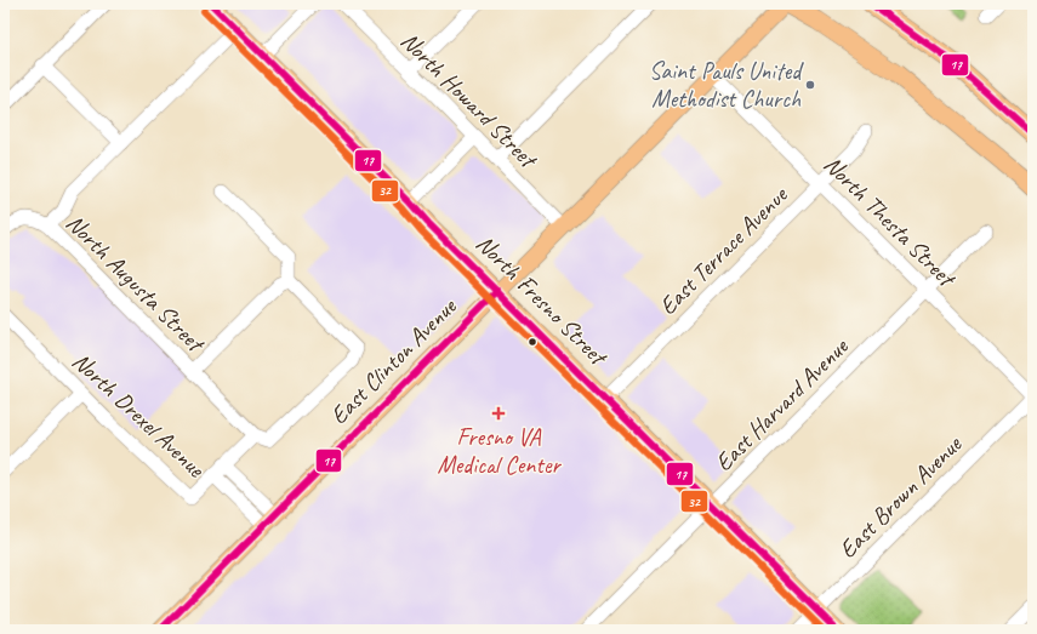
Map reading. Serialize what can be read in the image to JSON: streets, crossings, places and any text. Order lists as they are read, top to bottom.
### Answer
{
  "streets": {
    "main road": ["North Fresno Street", "East Clinton Avenue"],
    "street": [
      "North Howard Street",
      "North Thesta Street",
      "East Terrace Avenue",
      "North Augusta Street",
      "East Harvard Avenue",
      "North Drexel Avenue",
      "East Brown Avenue"
    ]
  },
  "crossings": [
    ["North Howard Street", "East Clinton Avenue"],
    ["North Thesta Street", "East Terrace Avenue"],
    ["North Thesta Street", "East Clinton Avenue"],
    ["North Thesta Street", "East Harvard Avenue"],
    ["North Thesta Street", "East Brown Avenue"],
    ["East Terrace Avenue", "North Fresno Street"],
    ["North Augusta Street", "North Fresno Street"],
    ["North Fresno Street", "East Clinton Avenue"],
    ["North Fresno Street", "East Harvard Avenue"],
    ["North Fresno Street", "East Brown Avenue"],
    ["East Clinton Avenue", "North Drexel Avenue"]
  ],
  "places": {
    "other": ["Saint Pauls United Methodist Church"],
    "health": ["Fresno VA Medical Center"]
  },
  "lines": ["transit line 17", "transit line 32"]
}
